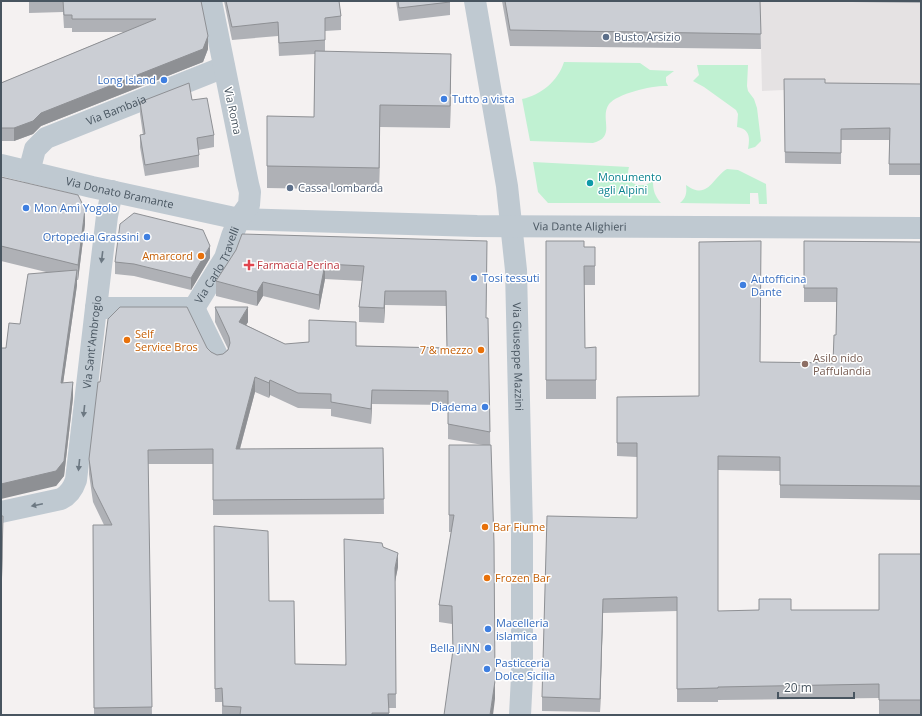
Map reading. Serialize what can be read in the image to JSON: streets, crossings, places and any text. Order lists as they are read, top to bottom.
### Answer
{
  "streets": {
    "street": [
      "Via Bambaia",
      "Via Roma",
      "Via Donato Bramante",
      "Via Dante Alighieri",
      "Via Carlo Travelli",
      "Via Sant'Ambrogio",
      "Via Giuseppe Mazzini"
    ]
  },
  "crossings": [
    ["Via Bambaia", "Via Roma"],
    ["Via Bambaia", "Via Donato Bramante"],
    ["Via Roma", "Via Donato Bramante"],
    ["Via Roma", "Via Dante Alighieri"],
    ["Via Roma", "Via Carlo Travelli"],
    ["Via Donato Bramante", "Via Dante Alighieri"],
    ["Via Donato Bramante", "Via Carlo Travelli"],
    ["Via Donato Bramante", "Via Sant'Ambrogio"],
    ["Via Dante Alighieri", "Via Carlo Travelli"],
    ["Via Dante Alighieri", "Via Giuseppe Mazzini"],
    ["Via Carlo Travelli", "Via Sant'Ambrogio"]
  ],
  "one_way": ["Via Sant'Ambrogio"],
  "places": {
    "other": [
      "Busto Arsizio",
      "Long Island",
      "Tutto a vista",
      "Monumento agli Alpini",
      "Cassa Lombarda",
      "Mon Amì Yogolo",
      "Ortopedia Grassini",
      "Amarcord",
      "Tosi tessuti",
      "Autofficina Dante",
      "Self Service Bros",
      "7 & mezzo",
      "Asilo nido Paffulandia",
      "Diadema",
      "Bar Fiume",
      "Frozen Bar",
      "Macelleria islamica",
      "Bella JiNN",
      "Pasticceria Dolce Sicilia"
    ],
    "health": ["Farmacia Perina"]
  },
  "scale_bar": "20 m"
}
